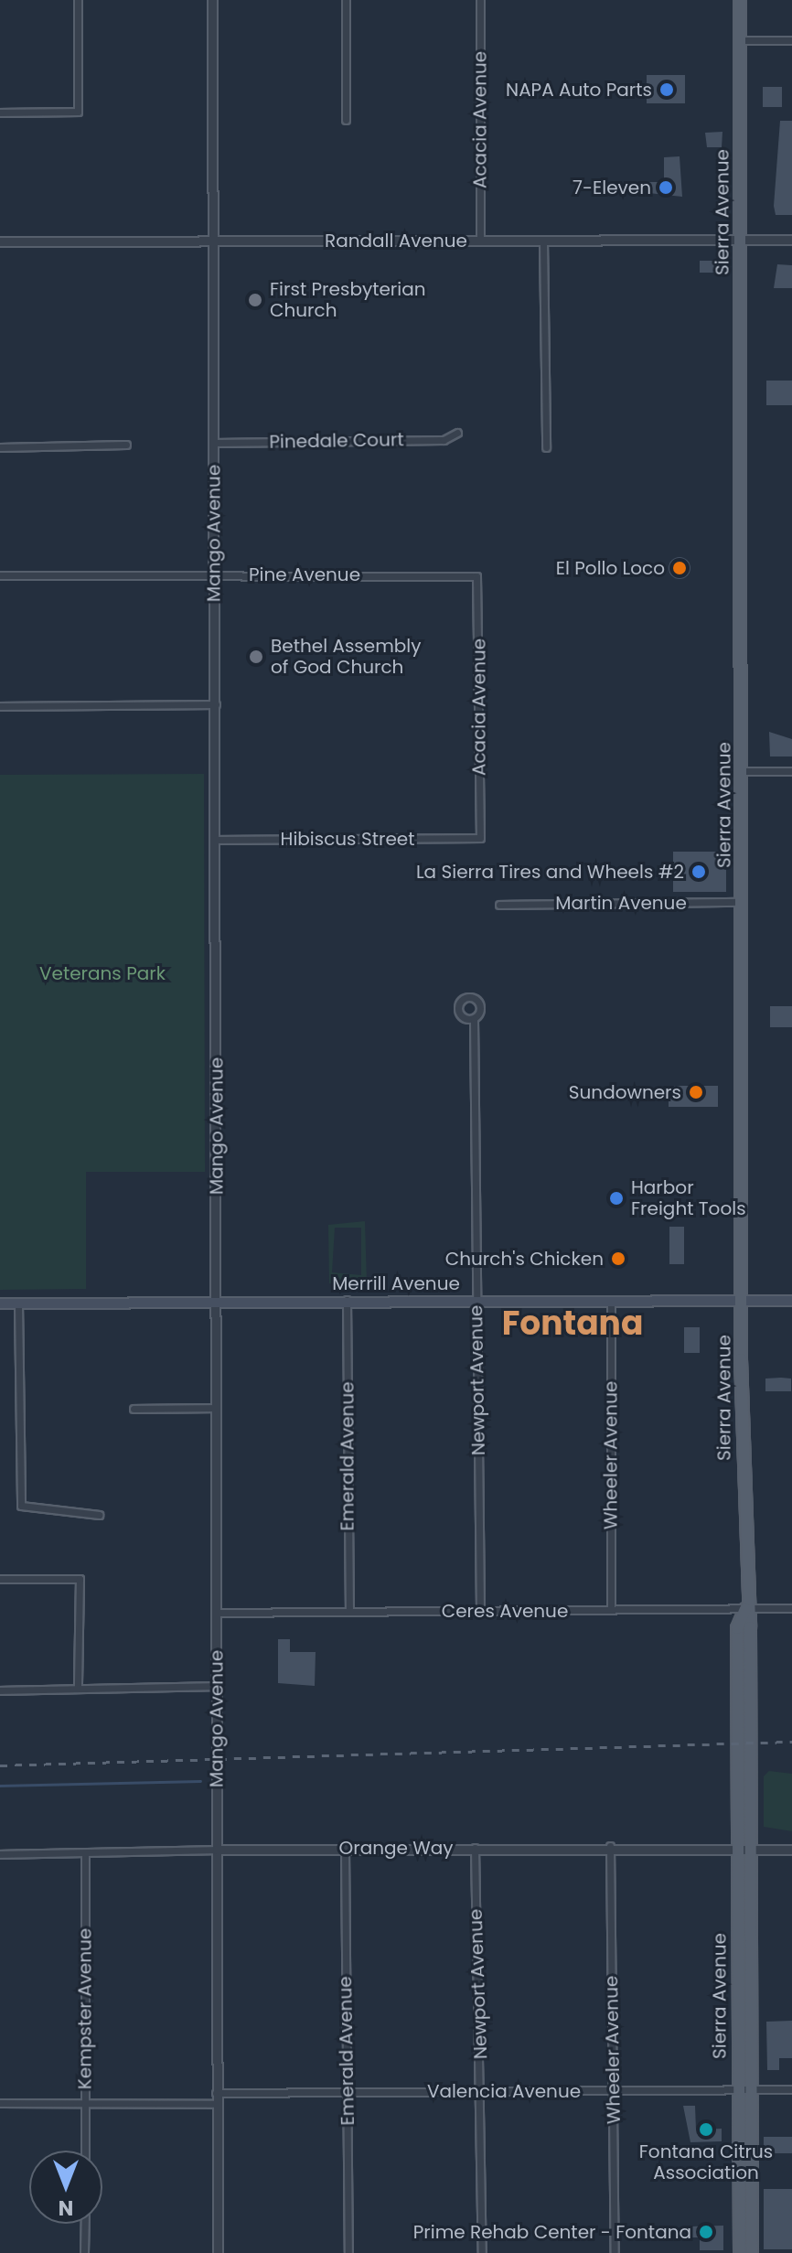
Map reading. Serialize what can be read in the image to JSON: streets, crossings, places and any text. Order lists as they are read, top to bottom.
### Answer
{
  "streets": {
    "main road": ["Sierra Avenue", "Merrill Avenue"],
    "street": [
      "Acacia Avenue",
      "Randall Avenue",
      "Pinedale Court",
      "Mango Avenue",
      "Pine Avenue",
      "Hibiscus Street",
      "Martin Avenue",
      "Newport Avenue",
      "Wheeler Avenue",
      "Emerald Avenue",
      "Ceres Avenue",
      "Orange Way",
      "Kempster Avenue",
      "Valencia Avenue"
    ]
  },
  "crossings": [
    ["Acacia Avenue", "Randall Avenue"],
    ["Acacia Avenue", "Pine Avenue"],
    ["Acacia Avenue", "Hibiscus Street"],
    ["Sierra Avenue", "Randall Avenue"],
    ["Sierra Avenue", "Martin Avenue"],
    ["Sierra Avenue", "Merrill Avenue"],
    ["Sierra Avenue", "Ceres Avenue"],
    ["Sierra Avenue", "Orange Way"],
    ["Sierra Avenue", "Valencia Avenue"],
    ["Randall Avenue", "Mango Avenue"],
    ["Pinedale Court", "Mango Avenue"],
    ["Mango Avenue", "Pine Avenue"],
    ["Mango Avenue", "Hibiscus Street"],
    ["Mango Avenue", "Merrill Avenue"],
    ["Mango Avenue", "Ceres Avenue"],
    ["Mango Avenue", "Orange Way"],
    ["Mango Avenue", "Valencia Avenue"],
    ["Merrill Avenue", "Newport Avenue"],
    ["Merrill Avenue", "Wheeler Avenue"],
    ["Merrill Avenue", "Emerald Avenue"],
    ["Newport Avenue", "Ceres Avenue"],
    ["Newport Avenue", "Orange Way"],
    ["Newport Avenue", "Valencia Avenue"],
    ["Wheeler Avenue", "Ceres Avenue"],
    ["Wheeler Avenue", "Orange Way"],
    ["Wheeler Avenue", "Valencia Avenue"],
    ["Emerald Avenue", "Ceres Avenue"],
    ["Emerald Avenue", "Orange Way"],
    ["Emerald Avenue", "Valencia Avenue"],
    ["Orange Way", "Kempster Avenue"]
  ],
  "districts": ["Fontana"],
  "parks": ["Veterans Park"],
  "places": [
    "NAPA Auto Parts",
    "7-Eleven",
    "First Presbyterian Church",
    "El Pollo Loco",
    "Bethel Assembly of God Church",
    "La Sierra Tires and Wheels #2",
    "Sundowners",
    "Harbor Freight Tools",
    "Church's Chicken",
    "Fontana Citrus Association",
    "Prime Rehab Center - Fontana"
  ],
  "north": "bottom"
}
